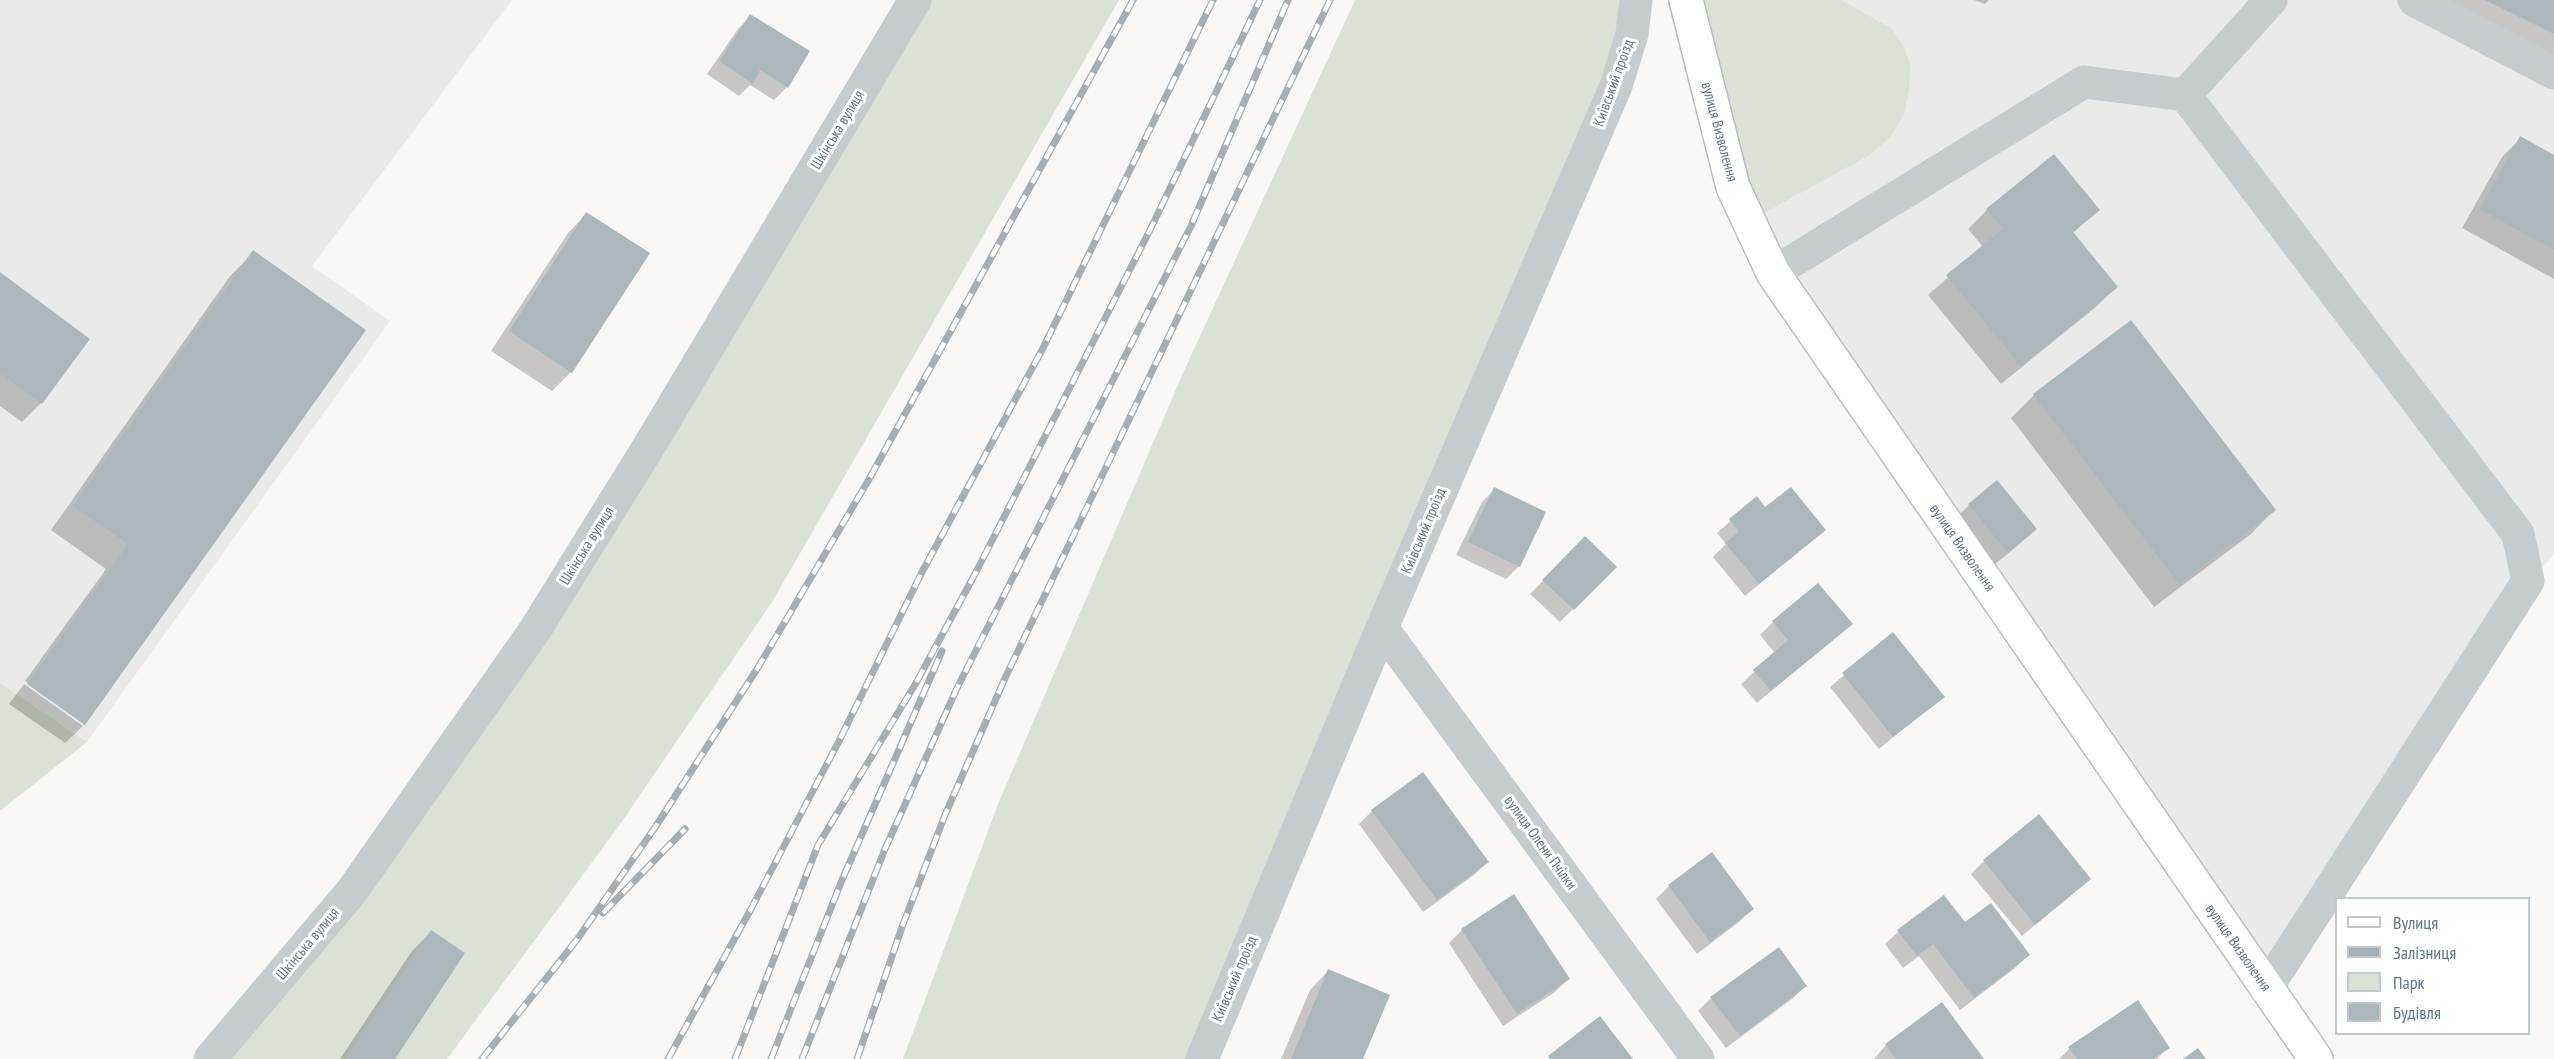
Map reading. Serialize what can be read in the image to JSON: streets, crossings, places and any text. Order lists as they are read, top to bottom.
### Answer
{
  "streets": {
    "street": [
      "Київський проїзд",
      "Шкінська вулиця",
      "вулиця Визволення",
      "вулиця Олени Пчілки"
    ]
  },
  "crossings": [
    ["Київський проїзд", "вулиця Олени Пчілки"]
  ],
  "legend": [
    "Вулиця",
    "Залізниця",
    "Парк",
    "Будівля"
  ]
}
